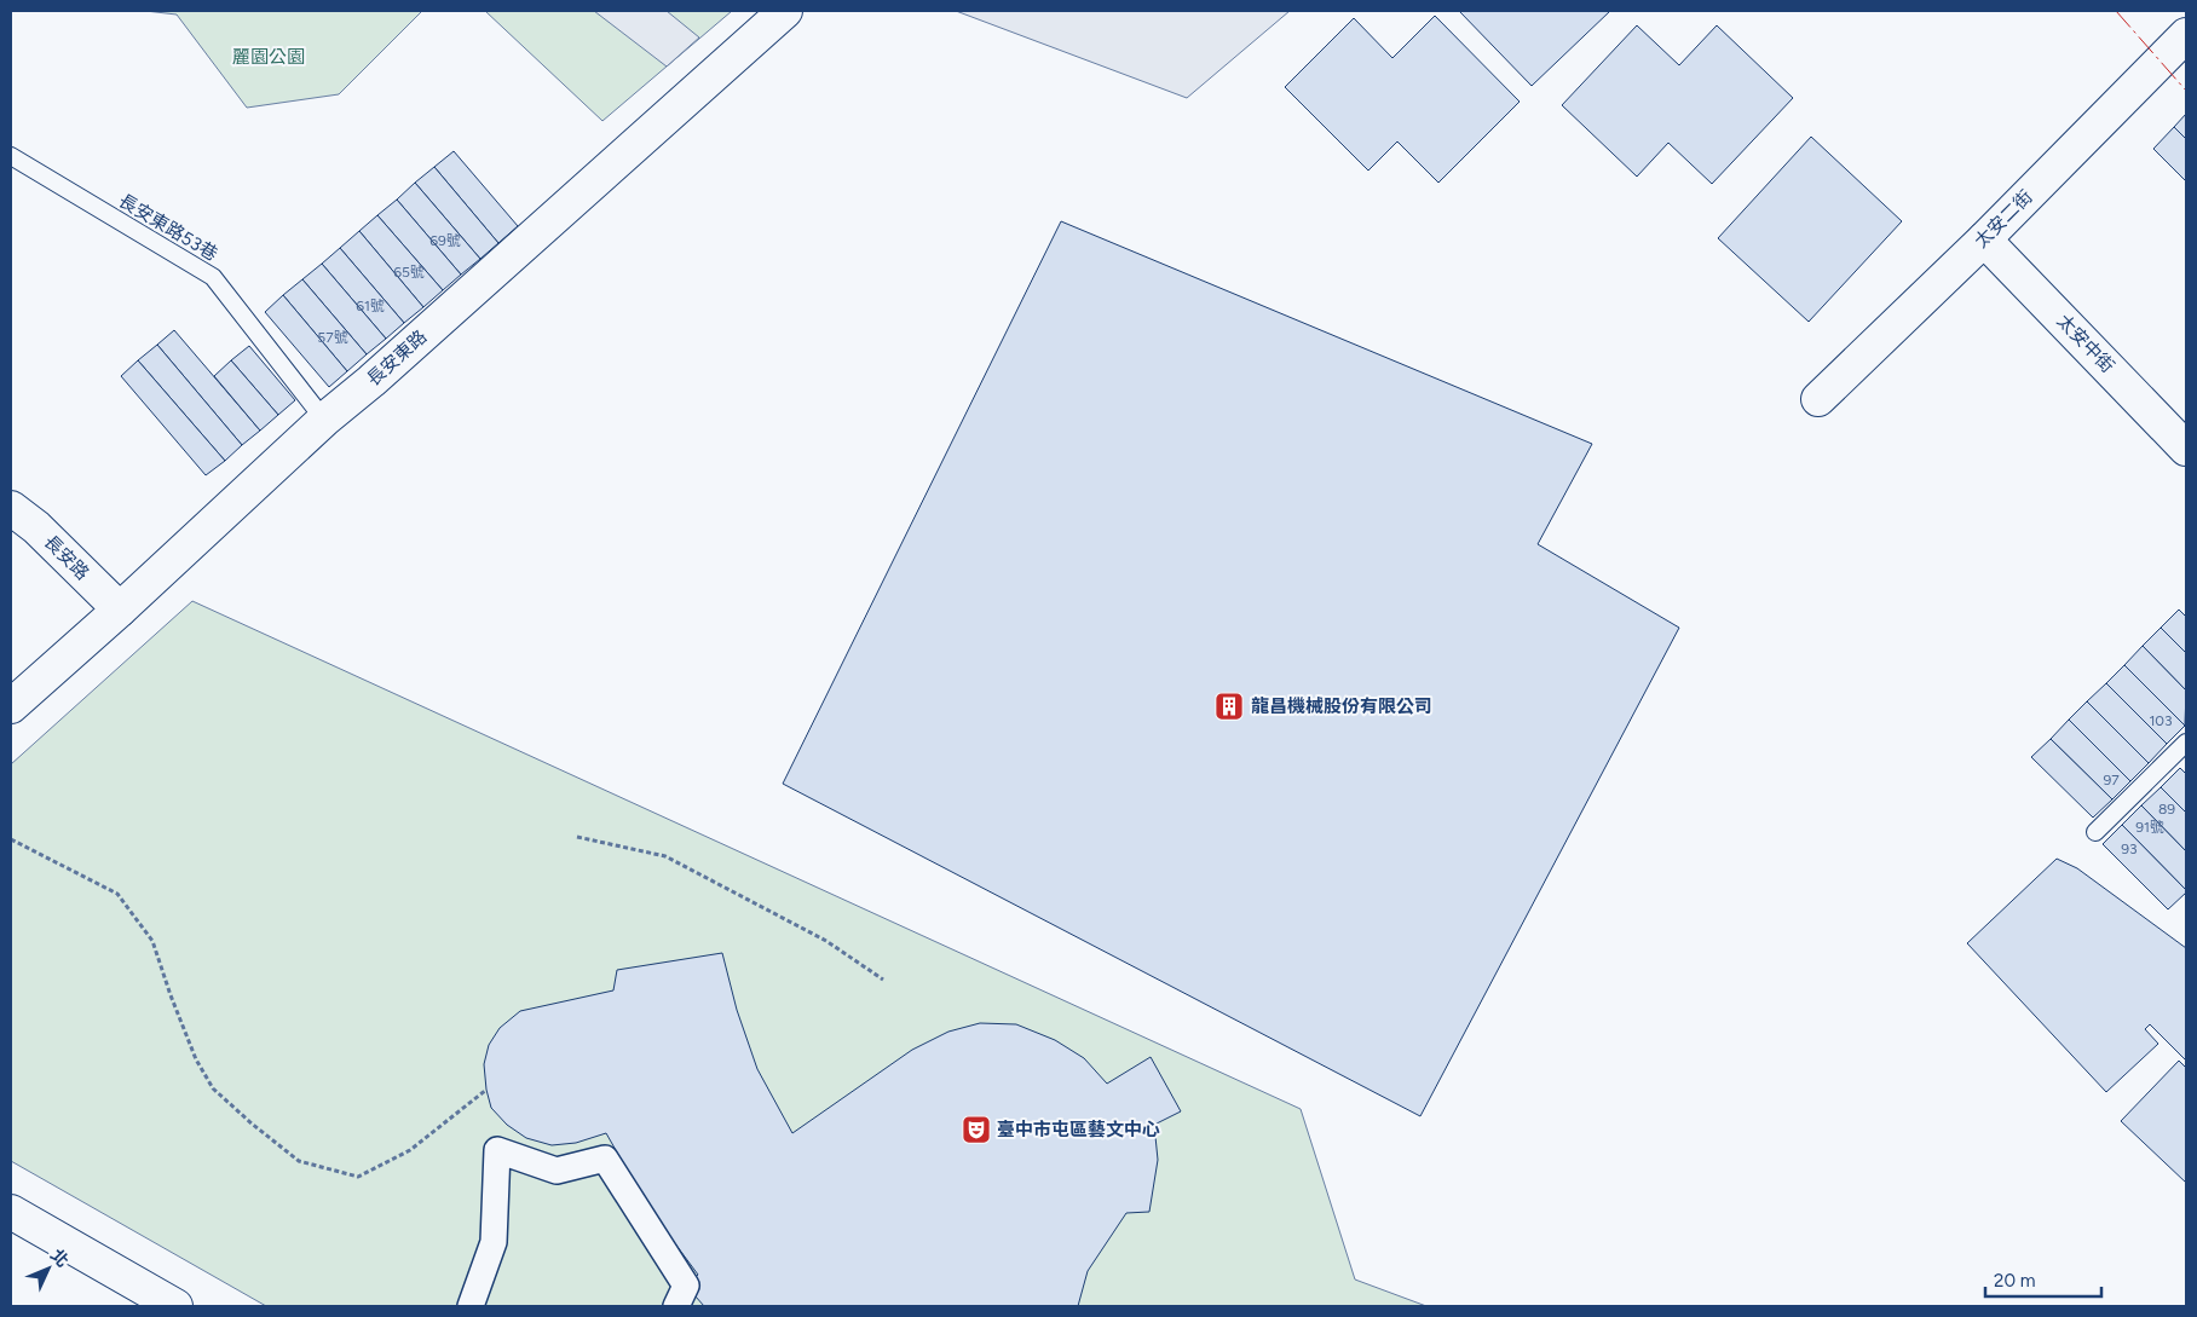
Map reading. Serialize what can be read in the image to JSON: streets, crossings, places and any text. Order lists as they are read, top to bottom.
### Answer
{
  "streets": {
    "street": [
      "太安二街",
      "太安中街",
      "長安東路",
      "長安路"
    ],
    "lane": ["長安東路53巷"]
  },
  "crossings": [
    ["太安二街", "太安中街"],
    ["長安東路53巷", "長安東路"],
    ["長安東路", "長安路"]
  ],
  "parks": ["麗園公園"],
  "places": {
    "building": ["龍昌機械股份有限公司"],
    "theatre": ["臺中市屯區藝文中心"]
  },
  "house_numbers": [
    "69號",
    "65號",
    "61號",
    "57號",
    "103",
    "97",
    "89",
    "91號",
    "93"
  ],
  "scale_bar": "20 m",
  "north": "top right"
}
